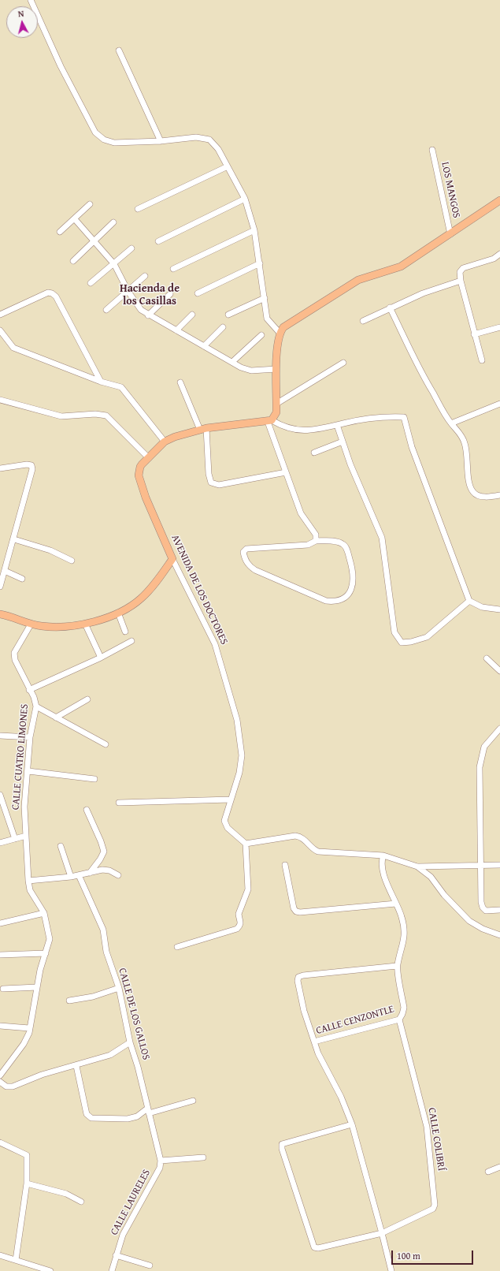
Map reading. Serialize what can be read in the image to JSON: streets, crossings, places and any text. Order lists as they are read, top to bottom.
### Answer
{
  "streets": {
    "main road": ["AVENIDA DE LOS DOCTORES"],
    "street": [
      "LOS MANGOS",
      "CALLE CUATRO LIMONES",
      "CALLE DE LOS GALLOS",
      "CALLE CENZONTLE",
      "CALLE COLIBRÍ",
      "CALLE LAURELES"
    ]
  },
  "crossings": [
    ["CALLE DE LOS GALLOS", "CALLE LAURELES"],
    ["CALLE CENZONTLE", "CALLE COLIBRÍ"]
  ],
  "districts": ["Hacienda de los Casillas"],
  "scale_bar": "100 m",
  "north": "top"
}
